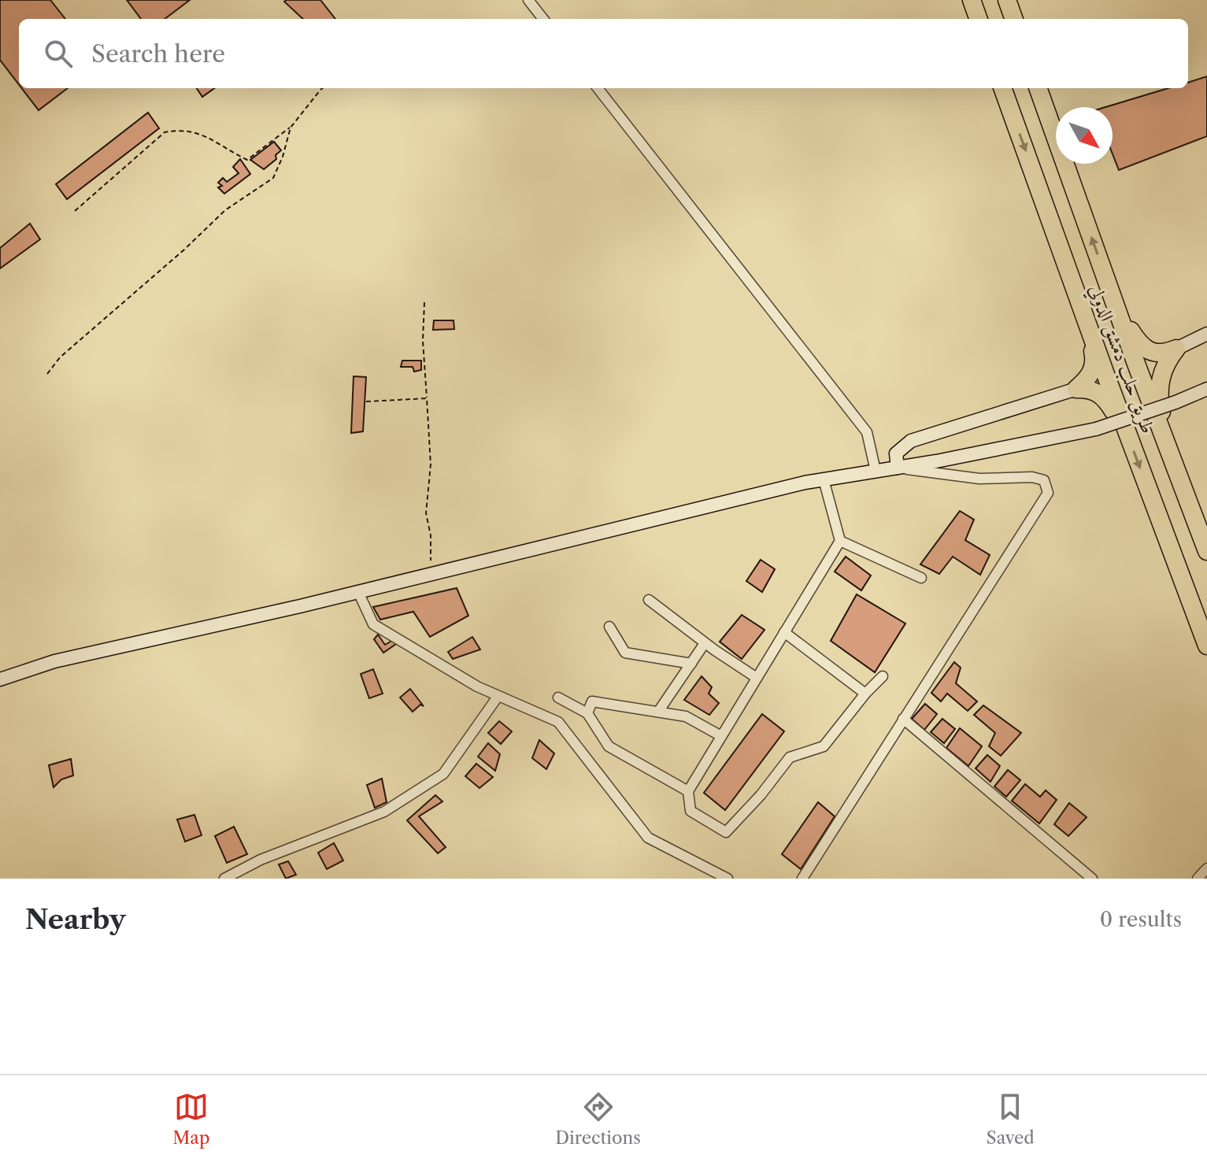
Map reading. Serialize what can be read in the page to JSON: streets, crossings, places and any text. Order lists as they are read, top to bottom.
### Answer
{
  "streets": {
    "highway": ["طريق حلب دمشق الدولي"]
  },
  "north": "bottom right",
  "page": {
    "search": "Search here",
    "heading": ["Nearby", "0 results"],
    "nav": ["Map", "Directions", "Saved"]
  }
}
